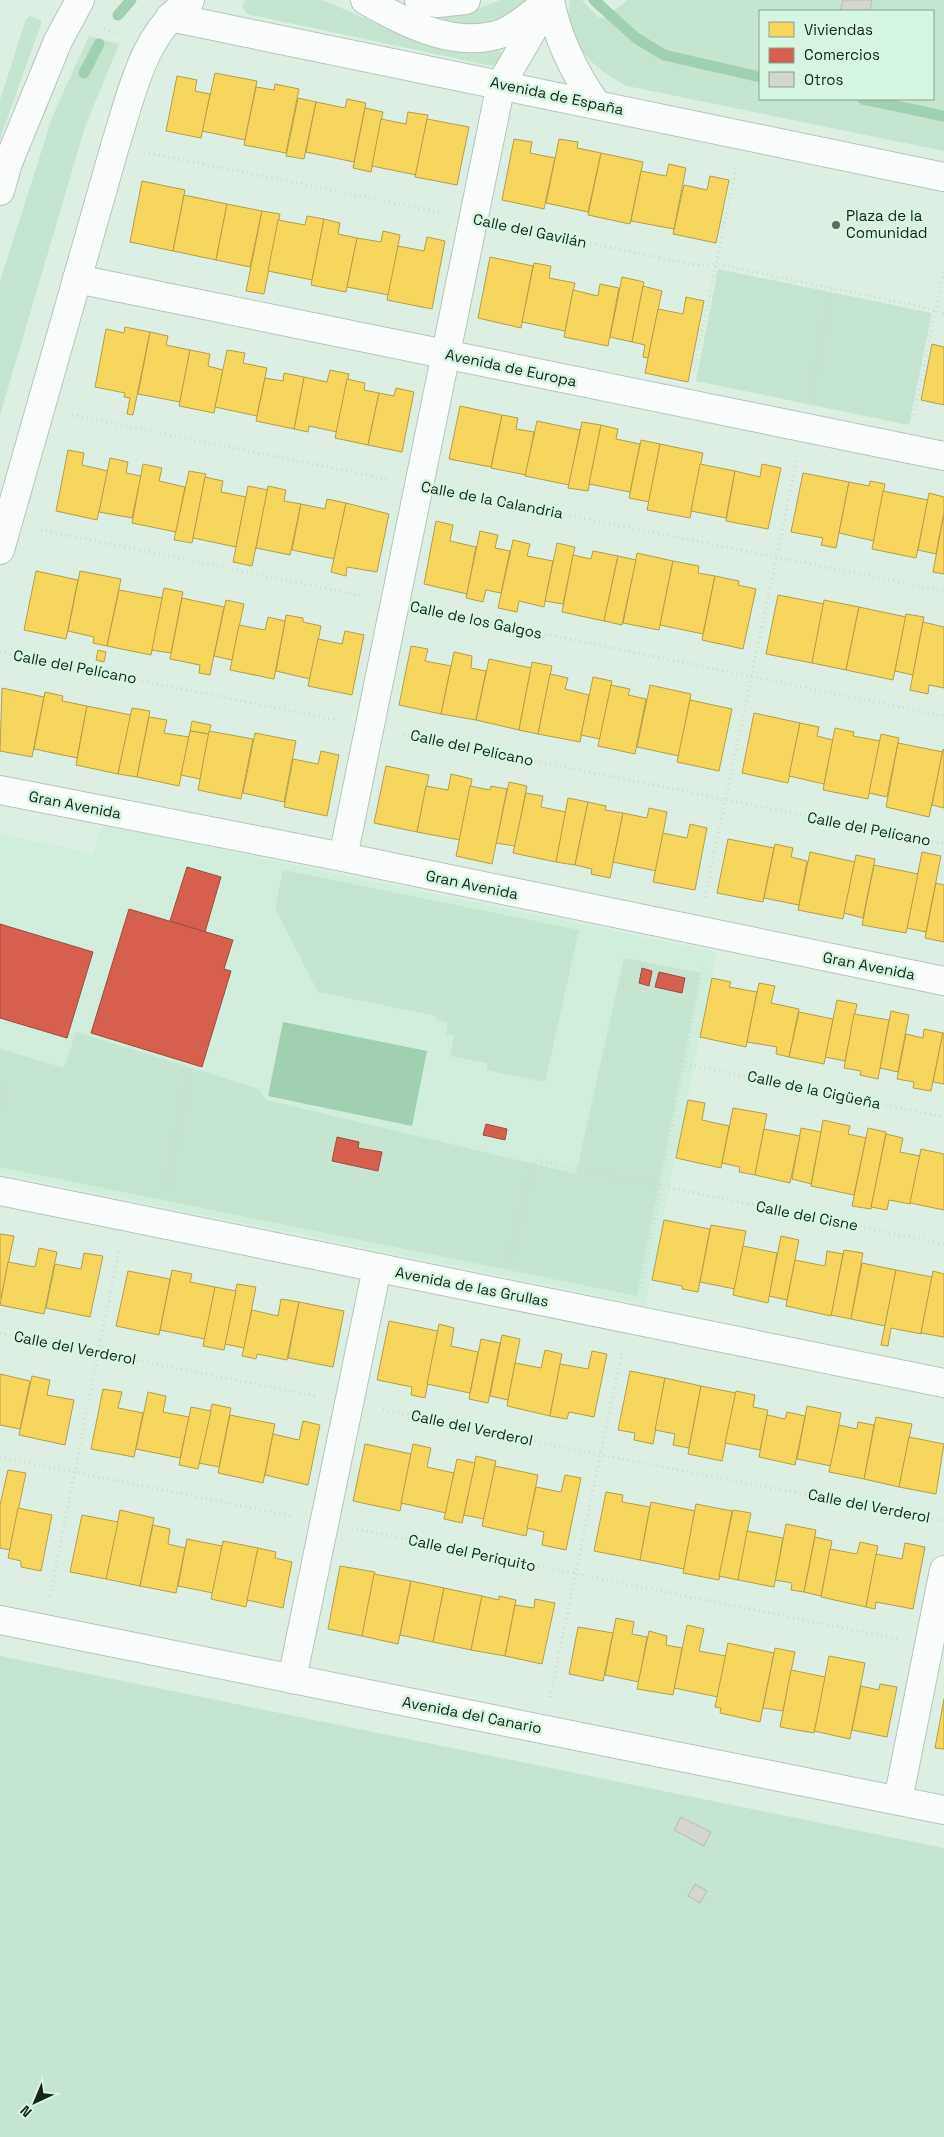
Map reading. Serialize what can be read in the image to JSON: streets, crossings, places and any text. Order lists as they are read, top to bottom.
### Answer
{
  "streets": {
    "street": [
      "Avenida de España",
      "Avenida de Europa",
      "Gran Avenida",
      "Avenida de las Grullas",
      "Avenida del Canario"
    ],
    "path": [
      "Calle del Gavilán",
      "Calle de la Calandria",
      "Calle de los Galgos",
      "Calle del Pelícano",
      "Calle de la Cigüeña",
      "Calle del Cisne",
      "Calle del Verderol",
      "Calle del Periquito"
    ]
  },
  "places": ["Plaza de la Comunidad"],
  "legend": ["Viviendas", "Comercios", "Otros"],
  "north": "bottom left"
}
